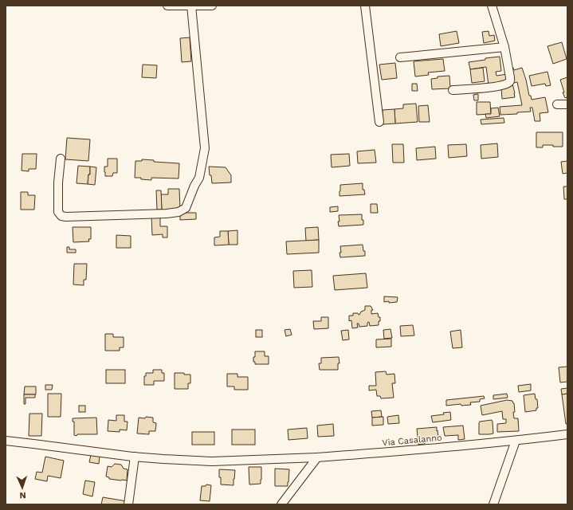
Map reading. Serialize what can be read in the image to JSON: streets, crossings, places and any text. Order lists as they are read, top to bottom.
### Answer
{
  "streets": {
    "street": ["Via Casalanno"]
  },
  "north": "bottom"
}
